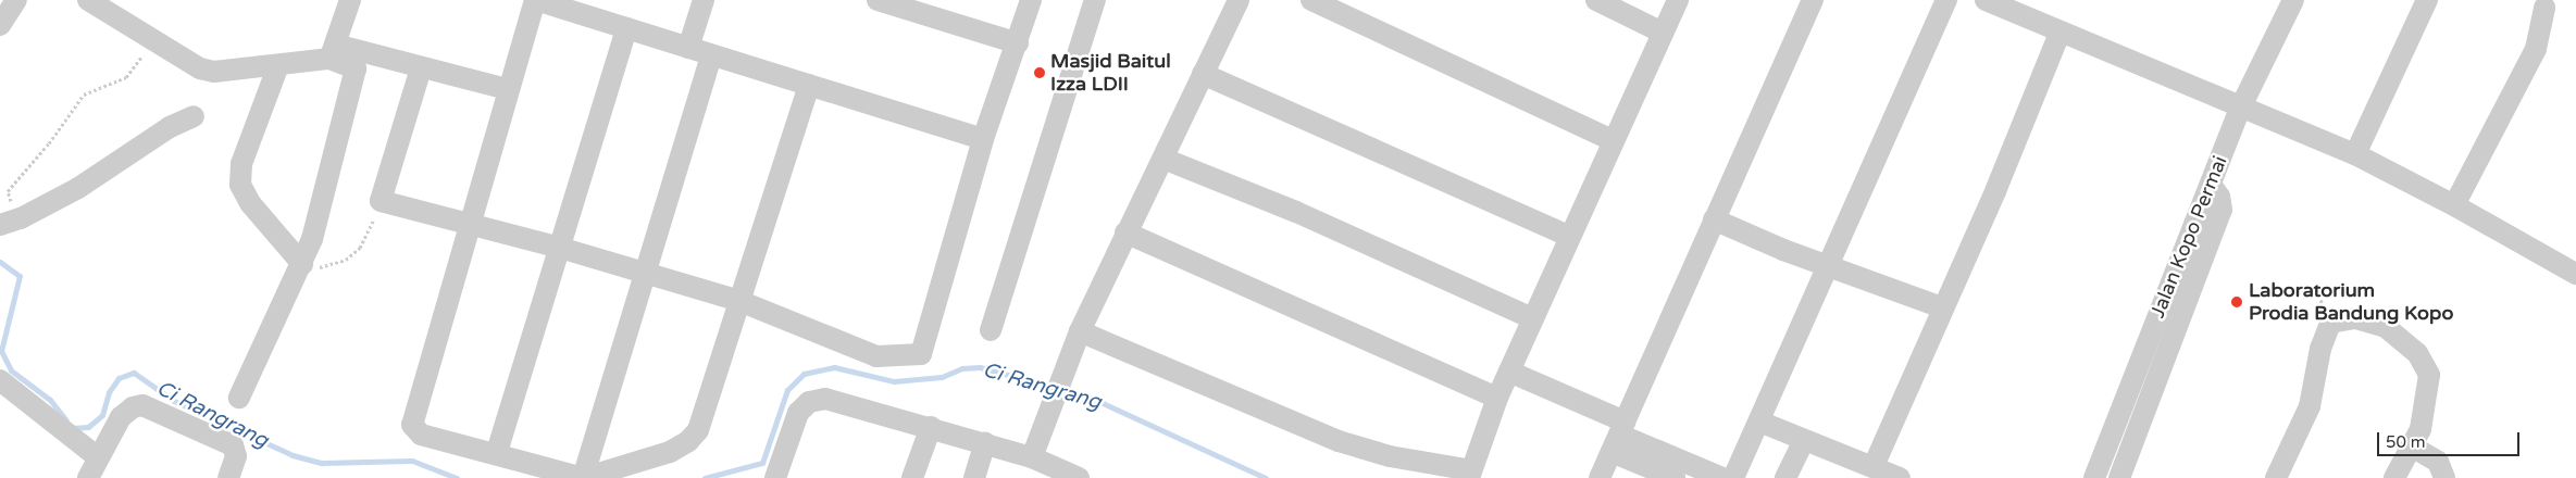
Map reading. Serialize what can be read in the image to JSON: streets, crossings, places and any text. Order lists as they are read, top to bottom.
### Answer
{
  "streets": {
    "street": ["Jalan Kopo Permai"]
  },
  "water": ["Ci Rangrang"],
  "places": ["Masjid Baitul Izza LDII", "Laboratorium Prodia Bandung Kopo"],
  "scale_bar": "50 m"
}
